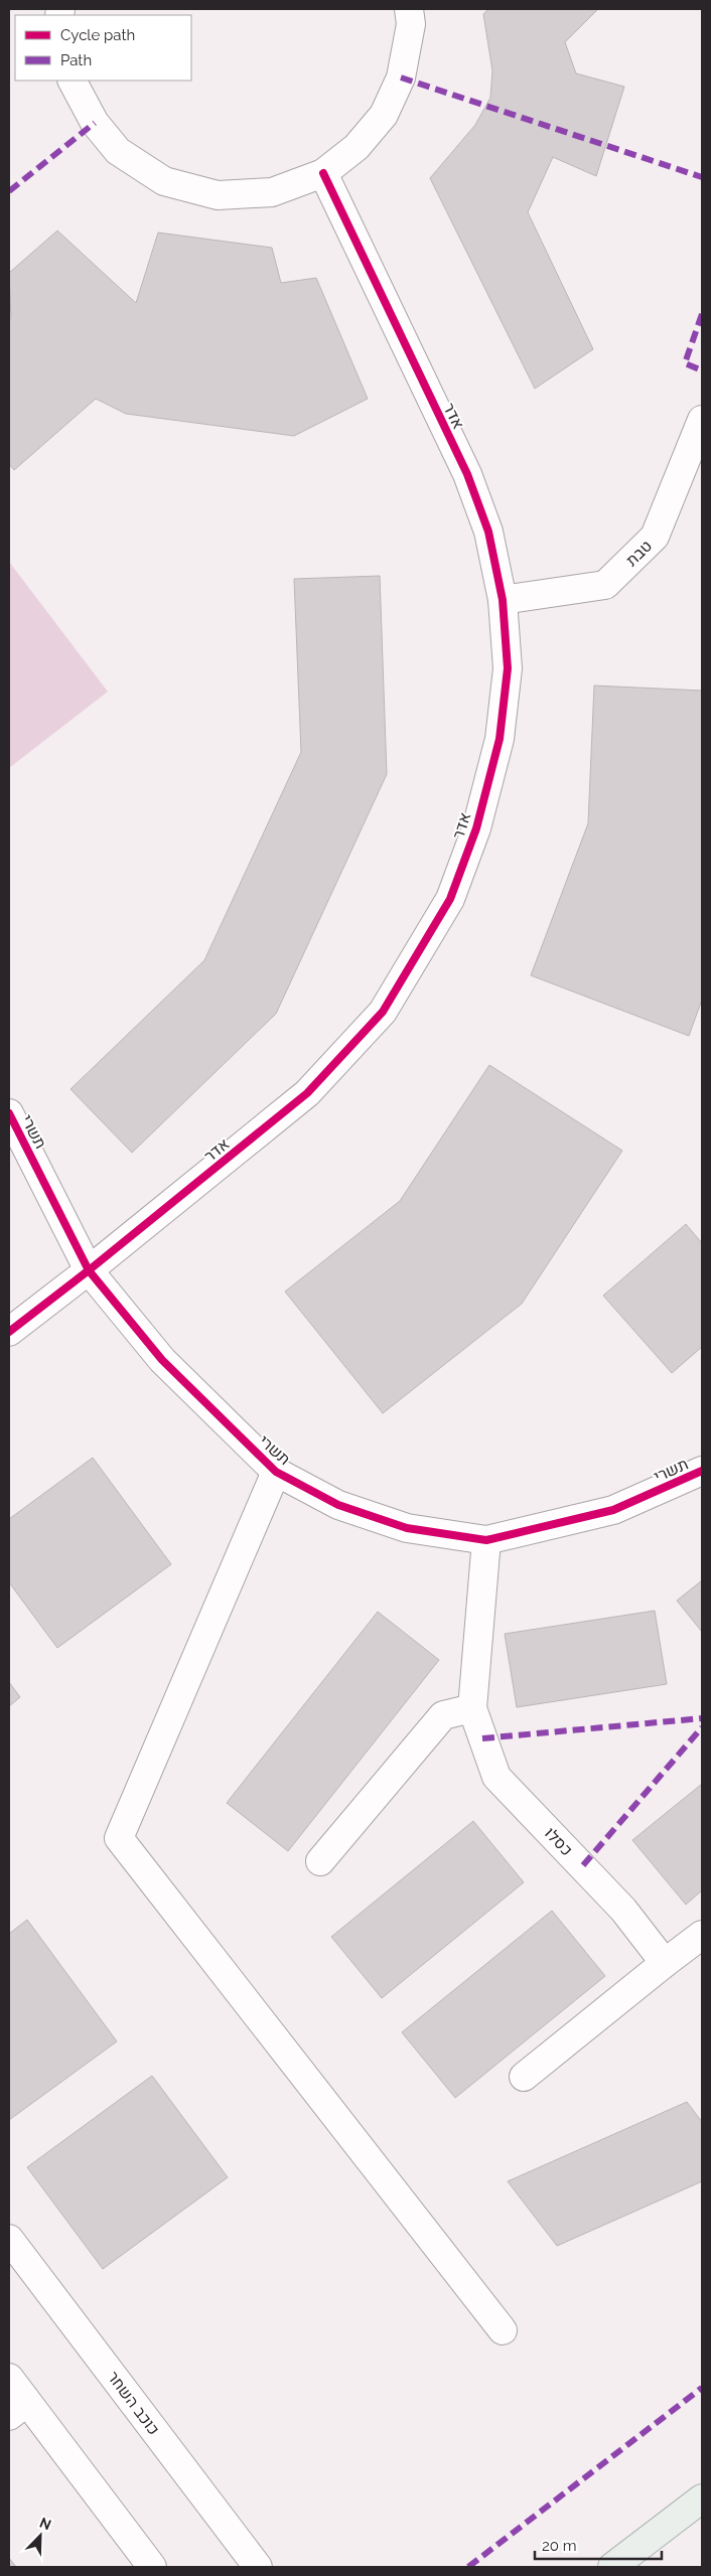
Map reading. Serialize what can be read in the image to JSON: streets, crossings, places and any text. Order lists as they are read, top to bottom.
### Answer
{
  "streets": {
    "street": [
      "אדר",
      "טבת",
      "תשרי",
      "כסלו",
      "כוכב השחר"
    ]
  },
  "crossings": [
    ["אדר", "טבת"],
    ["אדר", "תשרי"],
    ["תשרי", "כסלו"]
  ],
  "legend": ["Cycle path", "Path"],
  "scale_bar": "20 m",
  "north": "top right"
}
